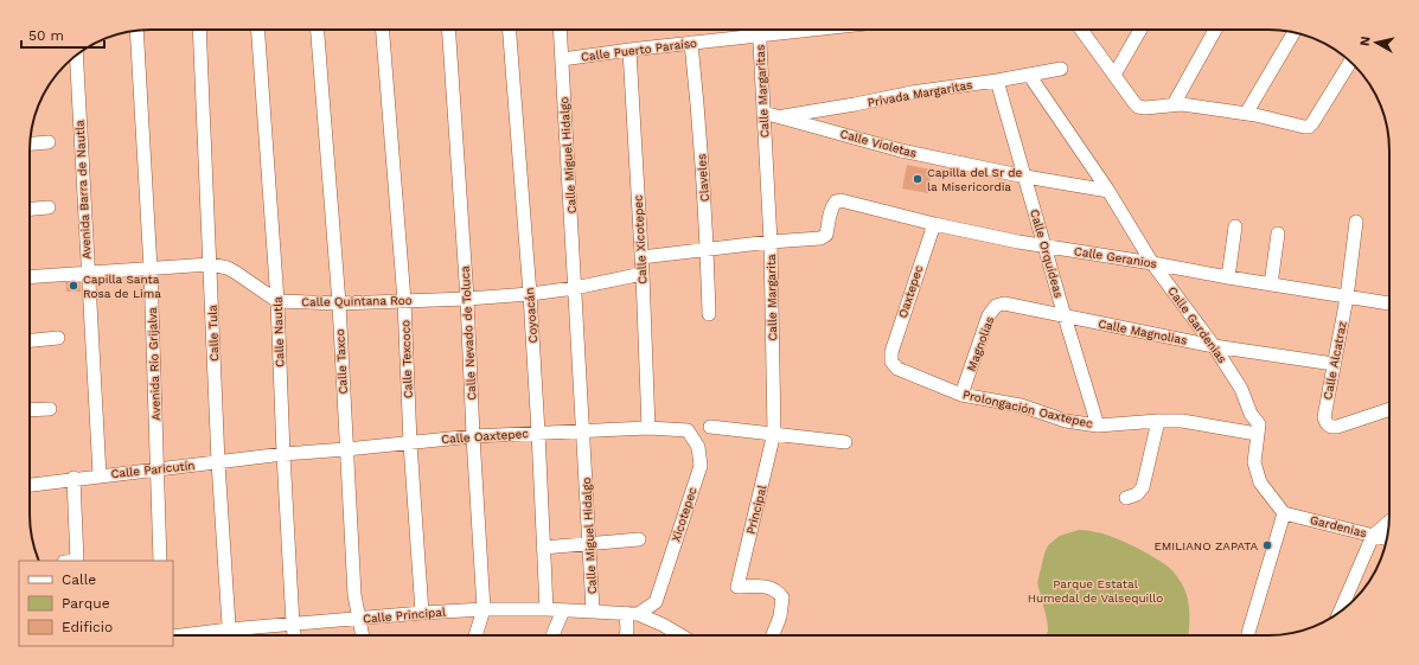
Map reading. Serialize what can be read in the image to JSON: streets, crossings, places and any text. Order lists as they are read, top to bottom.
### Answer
{
  "streets": {
    "street": [
      "Calle Puerto Paraíso",
      "Calle Margaritas",
      "Privada Margaritas",
      "Calle Violetas",
      "Calle Miguel Hidalgo",
      "Claveles",
      "Avenida Barra de Nautla",
      "Calle Xicotepec",
      "Calle Orquídeas",
      "Calle Geranios",
      "Oaxtepec",
      "Calle Margarita",
      "Calle Quintana Roo",
      "Coyoacán",
      "Calle Gardenias",
      "Calle Nautla",
      "Calle Magnolias",
      "Calle Tula",
      "Calle Nevado de Toluca",
      "Magnolias",
      "Calle Texcoco",
      "Calle Alcatraz",
      "Calle Taxco",
      "Avenida Río Grijalva",
      "Prolongación Oaxtepec",
      "Calle Oaxtepec",
      "Calle Paricutín",
      "Principal",
      "Xicotepec",
      "Gardenias",
      "Calle Principal"
    ]
  },
  "crossings": [
    ["Calle Puerto Paraíso", "Calle Margaritas"],
    ["Calle Puerto Paraíso", "Calle Miguel Hidalgo"],
    ["Calle Puerto Paraíso", "Claveles"],
    ["Calle Puerto Paraíso", "Calle Xicotepec"],
    ["Calle Margaritas", "Calle Violetas"],
    ["Calle Margaritas", "Calle Margarita"],
    ["Privada Margaritas", "Calle Violetas"],
    ["Privada Margaritas", "Calle Orquídeas"],
    ["Privada Margaritas", "Calle Gardenias"],
    ["Calle Violetas", "Calle Orquídeas"],
    ["Calle Violetas", "Calle Gardenias"],
    ["Calle Miguel Hidalgo", "Calle Quintana Roo"],
    ["Calle Miguel Hidalgo", "Calle Oaxtepec"],
    ["Calle Miguel Hidalgo", "Calle Principal"],
    ["Avenida Barra de Nautla", "Calle Paricutín"],
    ["Calle Xicotepec", "Calle Quintana Roo"],
    ["Calle Xicotepec", "Calle Oaxtepec"],
    ["Calle Orquídeas", "Calle Geranios"],
    ["Calle Orquídeas", "Calle Magnolias"],
    ["Calle Orquídeas", "Magnolias"],
    ["Calle Orquídeas", "Prolongación Oaxtepec"],
    ["Calle Geranios", "Oaxtepec"],
    ["Calle Geranios", "Calle Margarita"],
    ["Calle Geranios", "Calle Gardenias"],
    ["Calle Geranios", "Calle Alcatraz"],
    ["Oaxtepec", "Prolongación Oaxtepec"],
    ["Calle Margarita", "Principal"],
    ["Calle Quintana Roo", "Coyoacán"],
    ["Calle Quintana Roo", "Calle Nautla"],
    ["Calle Quintana Roo", "Calle Nevado de Toluca"],
    ["Calle Quintana Roo", "Calle Texcoco"],
    ["Calle Quintana Roo", "Calle Taxco"],
    ["Coyoacán", "Calle Oaxtepec"],
    ["Coyoacán", "Calle Principal"],
    ["Calle Gardenias", "Calle Magnolias"],
    ["Calle Gardenias", "Prolongación Oaxtepec"],
    ["Calle Gardenias", "Gardenias"],
    ["Calle Nautla", "Calle Oaxtepec"],
    ["Calle Nautla", "Calle Paricutín"],
    ["Calle Nautla", "Calle Principal"],
    ["Calle Magnolias", "Magnolias"],
    ["Calle Magnolias", "Calle Alcatraz"],
    ["Calle Tula", "Calle Paricutín"],
    ["Calle Tula", "Calle Principal"],
    ["Calle Nevado de Toluca", "Calle Oaxtepec"],
    ["Calle Nevado de Toluca", "Calle Principal"],
    ["Magnolias", "Prolongación Oaxtepec"],
    ["Calle Texcoco", "Calle Oaxtepec"],
    ["Calle Texcoco", "Calle Principal"],
    ["Calle Taxco", "Calle Oaxtepec"],
    ["Calle Taxco", "Calle Principal"],
    ["Avenida Río Grijalva", "Calle Paricutín"],
    ["Calle Oaxtepec", "Calle Paricutín"],
    ["Calle Oaxtepec", "Xicotepec"],
    ["Xicotepec", "Calle Principal"]
  ],
  "parks": ["Parque Estatal Humedal de Valsequillo"],
  "places": ["Capilla del Sr de la Misericordia", "Capilla Santa Rosa de Lima", "EMILIANO ZAPATA"],
  "legend": ["Calle", "Parque", "Edificio"],
  "scale_bar": "50 m",
  "north": "left"
}
